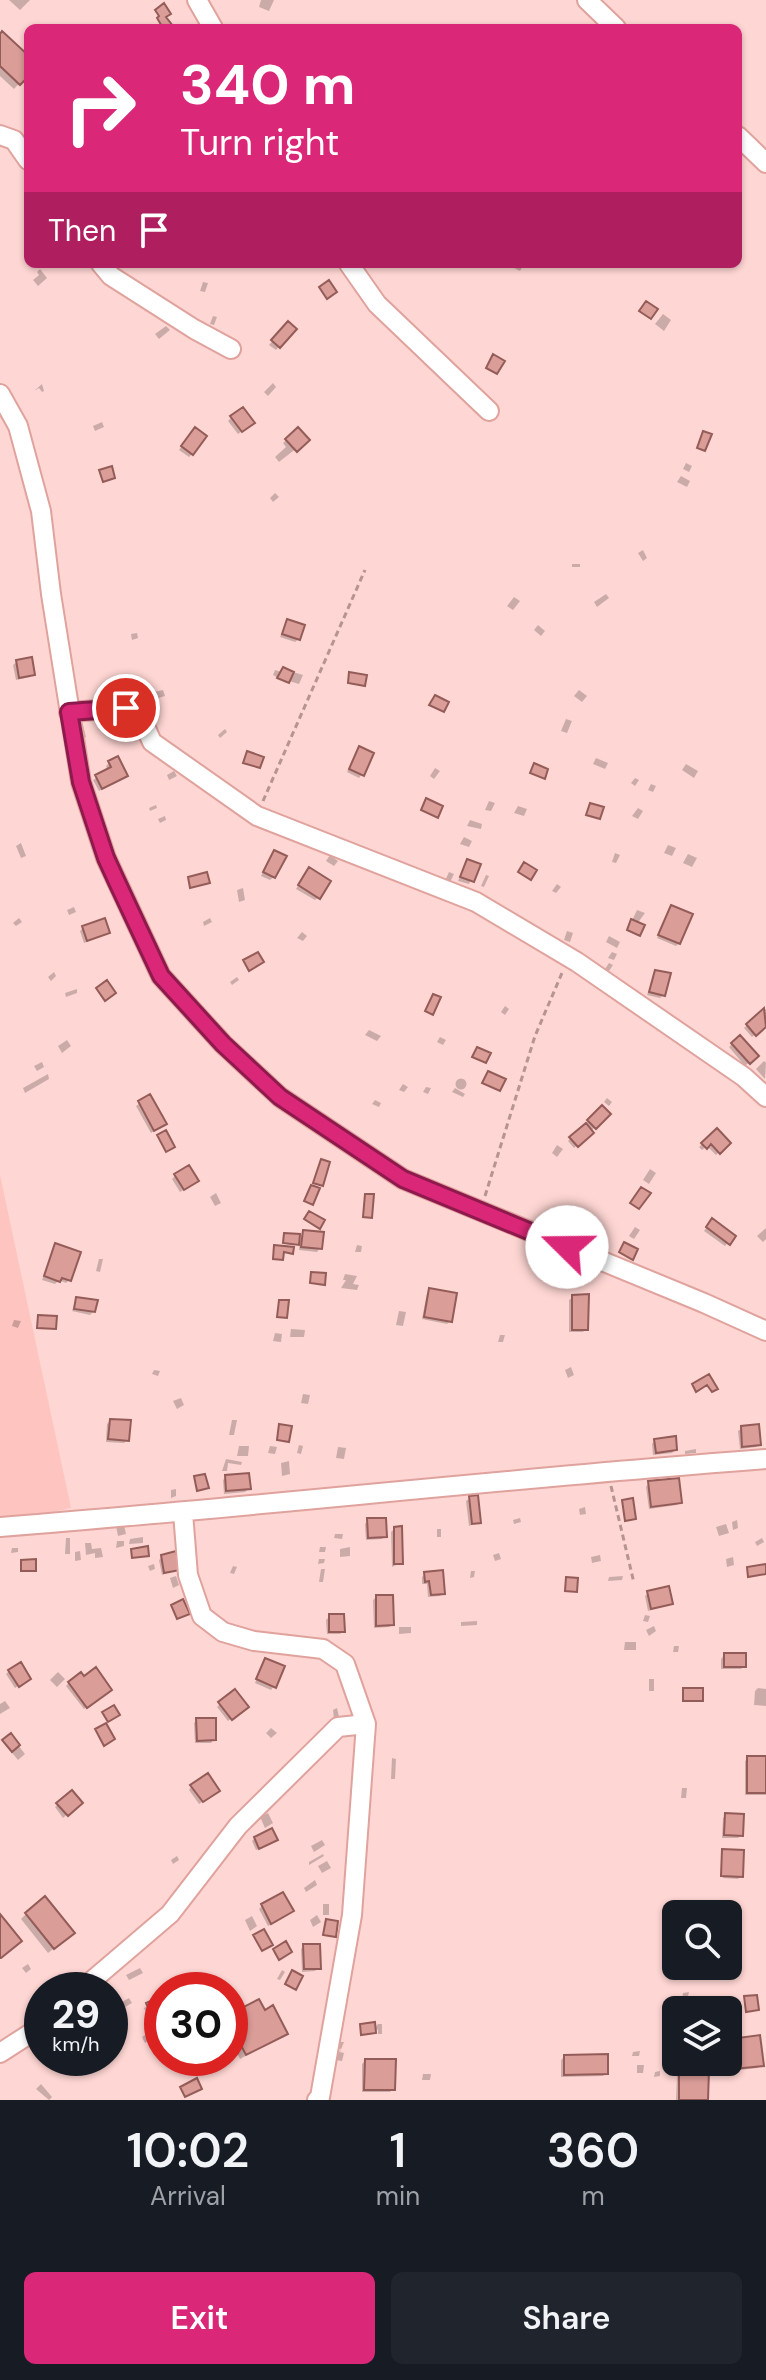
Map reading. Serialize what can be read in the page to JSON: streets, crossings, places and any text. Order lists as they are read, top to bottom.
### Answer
{
  "page": {
    "turn": ["340 m", "Turn right"],
    "then": "Then",
    "speed": "29 km/h",
    "limit": "30",
    "eta": [
      "10:02",
      "Arrival",
      "1",
      "min",
      "360",
      "m"
    ],
    "buttons": ["Exit", "Share"]
  }
}
